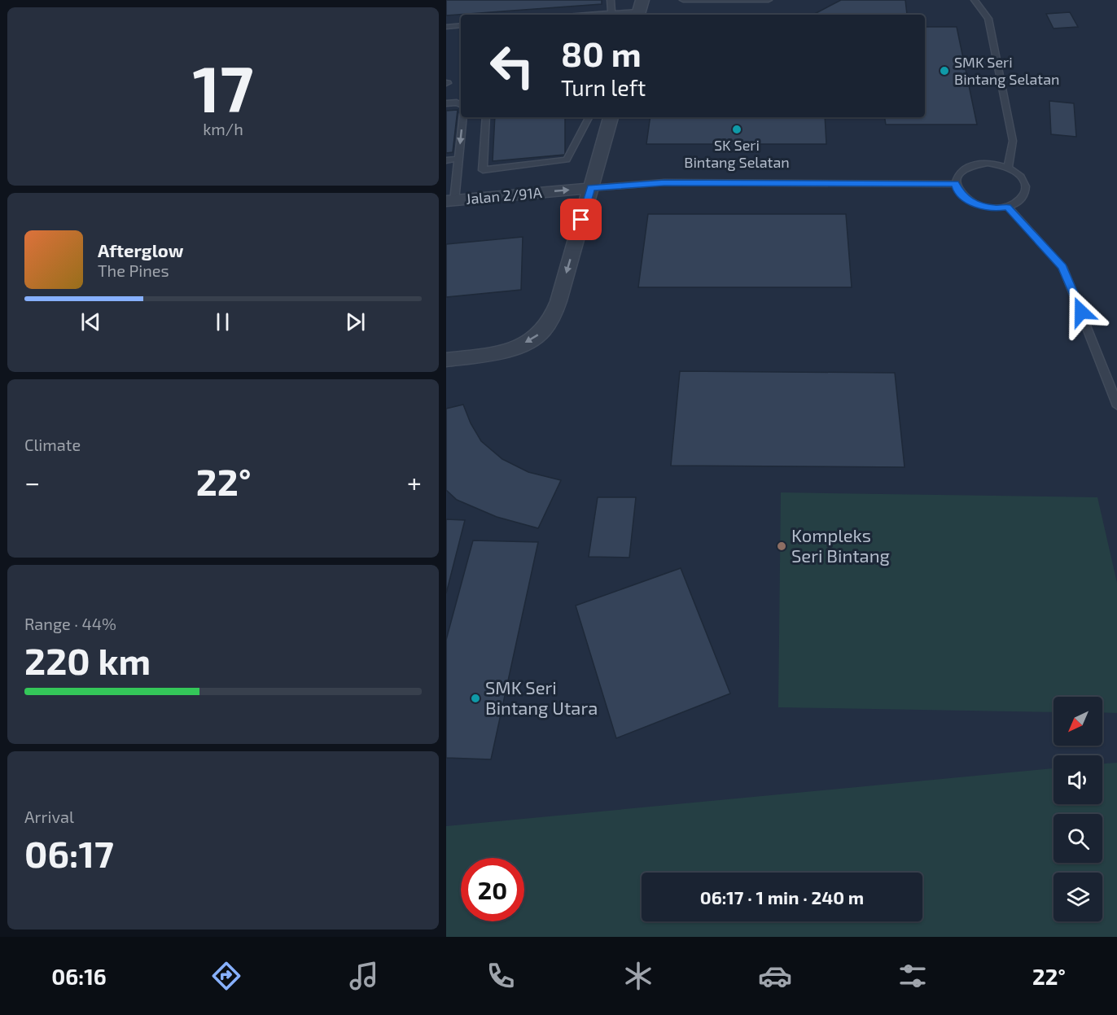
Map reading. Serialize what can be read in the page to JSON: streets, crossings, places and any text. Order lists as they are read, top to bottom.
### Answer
{
  "streets": {
    "street": ["Jalan 2/91A"]
  },
  "one_way": ["Jalan 2/91A"],
  "places": [
    "SMK Seri Bintang Selatan",
    "SK Seri Bintang Selatan",
    "Kompleks Seri Bintang",
    "SMK Seri Bintang Utara"
  ],
  "north": "bottom left",
  "page": {
    "tile": [
      ["17", "km/h"],
      "Climate",
      ["Range · 44%", "220 km"],
      ["Arrival", "06:17"]
    ],
    "turn": ["80 m", "Turn left"],
    "song": ["Afterglow", "The Pines"],
    "heat": ["−", "22°", "+"],
    "limit": "20",
    "trip": "06:17 · 1 min · 240 m",
    "tabs": ["06:16", "22°"]
  }
}
